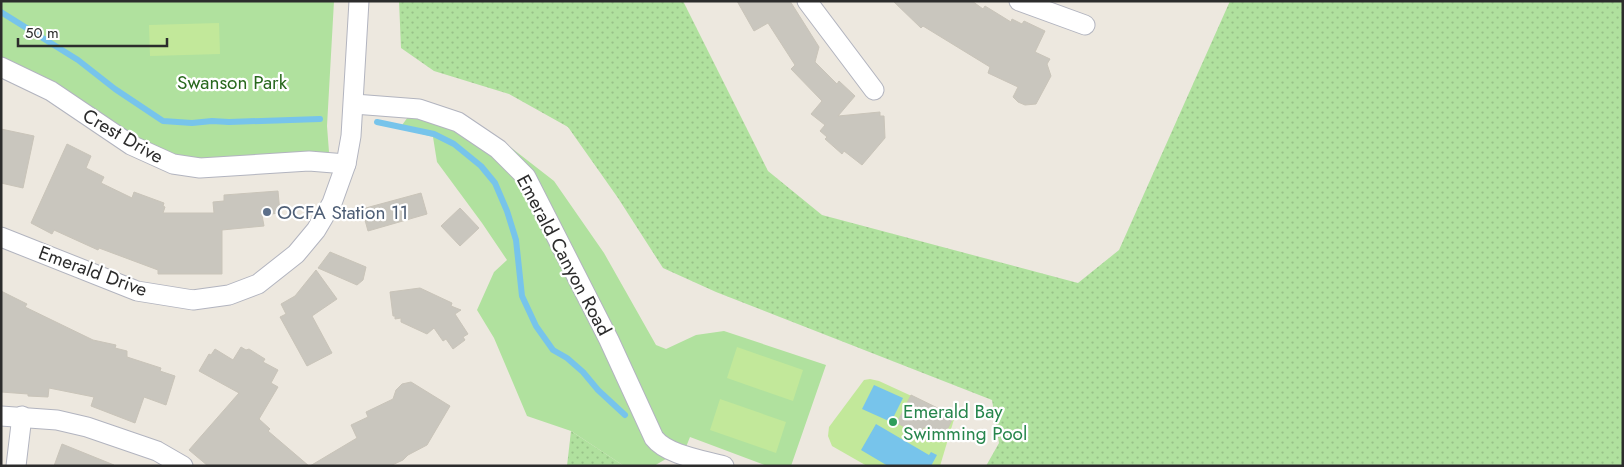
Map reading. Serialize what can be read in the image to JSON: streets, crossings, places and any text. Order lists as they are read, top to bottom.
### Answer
{
  "streets": {
    "street": ["Crest Drive", "Emerald Canyon Road", "Emerald Drive"]
  },
  "crossings": [
    ["Crest Drive", "Emerald Drive"],
    ["Emerald Canyon Road", "Emerald Drive"]
  ],
  "parks": ["Swanson Park"],
  "places": ["OCFA Station 11", "Emerald Bay Swimming Pool"],
  "scale_bar": "50 m"
}
